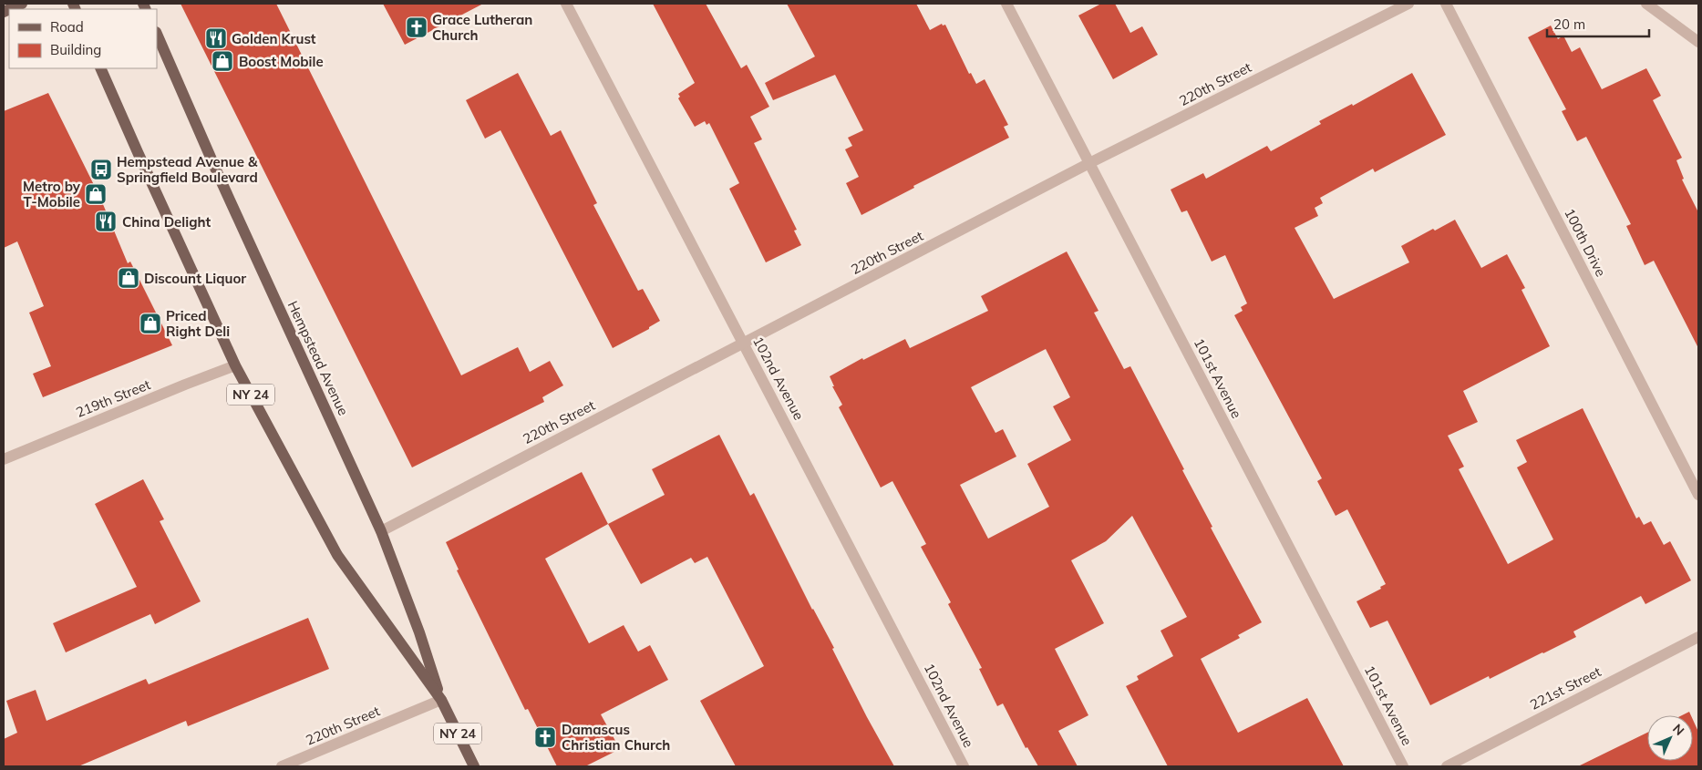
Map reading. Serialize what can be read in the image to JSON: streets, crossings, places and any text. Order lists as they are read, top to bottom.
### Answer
{
  "streets": {
    "main road": ["Hempstead Avenue", "NY 24"],
    "street": [
      "220th Street",
      "100th Drive",
      "102nd Avenue",
      "101st Avenue",
      "219th Street",
      "221st Street"
    ]
  },
  "crossings": [
    ["220th Street", "Hempstead Avenue"],
    ["220th Street", "102nd Avenue"],
    ["220th Street", "101st Avenue"],
    ["Hempstead Avenue", "219th Street"]
  ],
  "places": {
    "church": ["Grace Lutheran Church", "Damascus Christian Church"],
    "restaurant": ["Golden Krust", "China Delight"],
    "shop": [
      "Boost Mobile",
      "Metro by T-Mobile",
      "Discount Liquor",
      "Priced Right Deli"
    ],
    "bus stop": ["Hempstead Avenue & Springfield Boulevard"]
  },
  "legend": ["Road", "Building"],
  "scale_bar": "20 m",
  "north": "top right"
}
